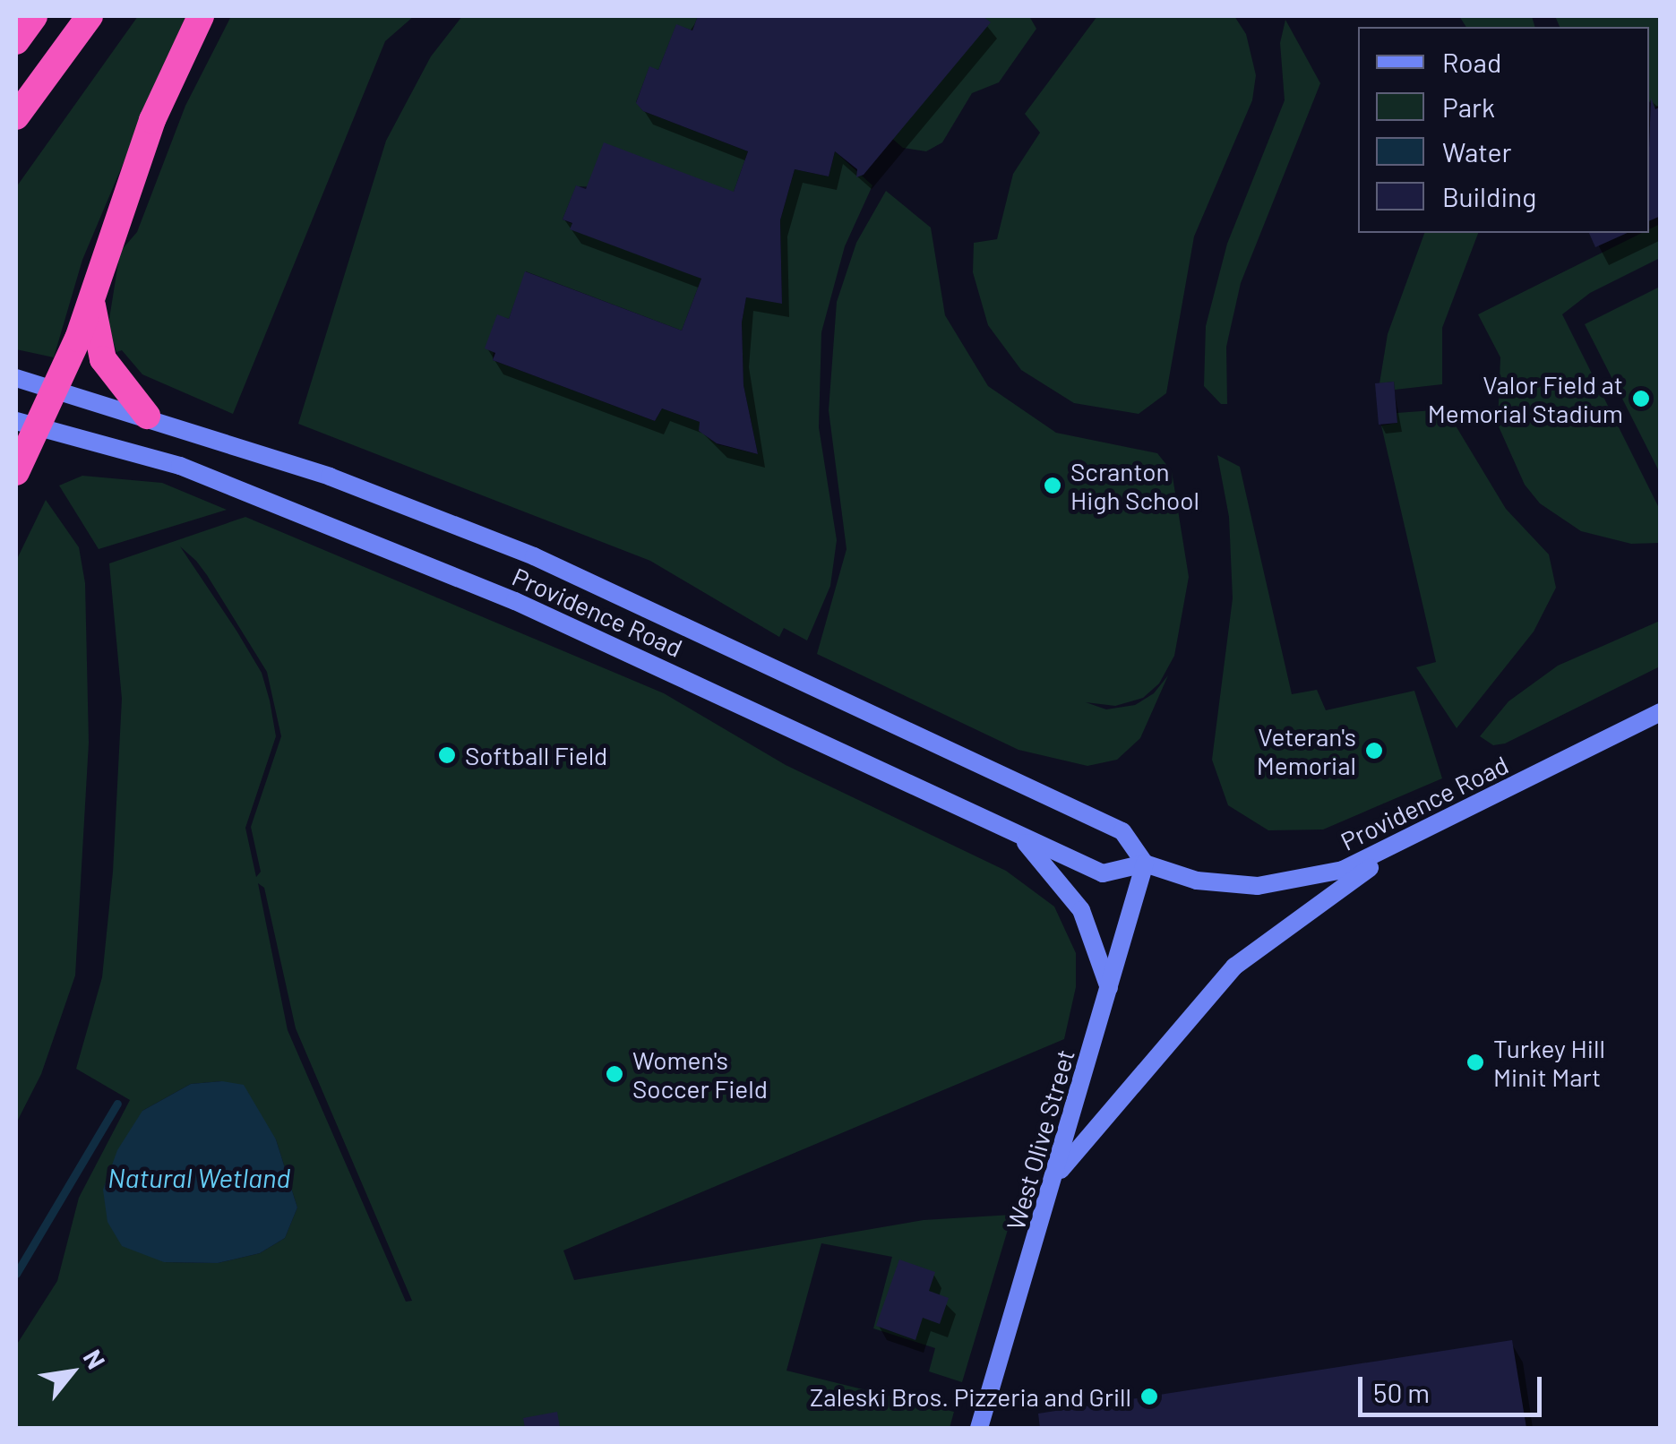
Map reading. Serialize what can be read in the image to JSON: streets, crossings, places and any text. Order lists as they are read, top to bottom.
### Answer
{
  "streets": {
    "main road": ["Providence Road", "West Olive Street"]
  },
  "crossings": [
    ["Providence Road", "West Olive Street"]
  ],
  "water": ["Natural Wetland"],
  "places": [
    "Valor Field at Memorial Stadium",
    "Scranton High School",
    "Veteran's Memorial",
    "Softball Field",
    "Turkey Hill Minit Mart",
    "Women's Soccer Field",
    "Zaleski Bros. Pizzeria and Grill"
  ],
  "legend": [
    "Road",
    "Park",
    "Water",
    "Building"
  ],
  "scale_bar": "50 m",
  "north": "top right"
}
